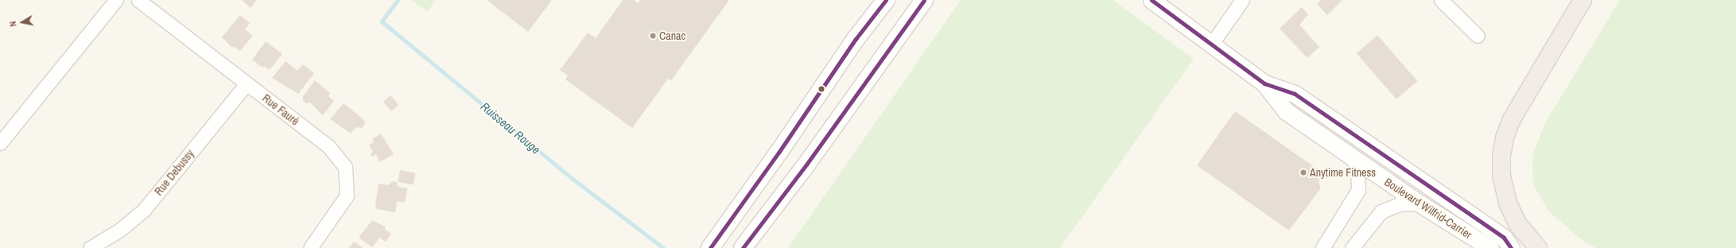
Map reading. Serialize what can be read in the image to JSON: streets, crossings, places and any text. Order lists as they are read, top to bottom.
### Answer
{
  "streets": {
    "street": ["Rue Fauré", "Rue Debussy", "Boulevard Wilfrid-Carrier"]
  },
  "crossings": [
    ["Rue Fauré", "Rue Debussy"]
  ],
  "water": ["Ruisseau Rouge"],
  "places": ["Canac", "Anytime Fitness"],
  "north": "left"
}
